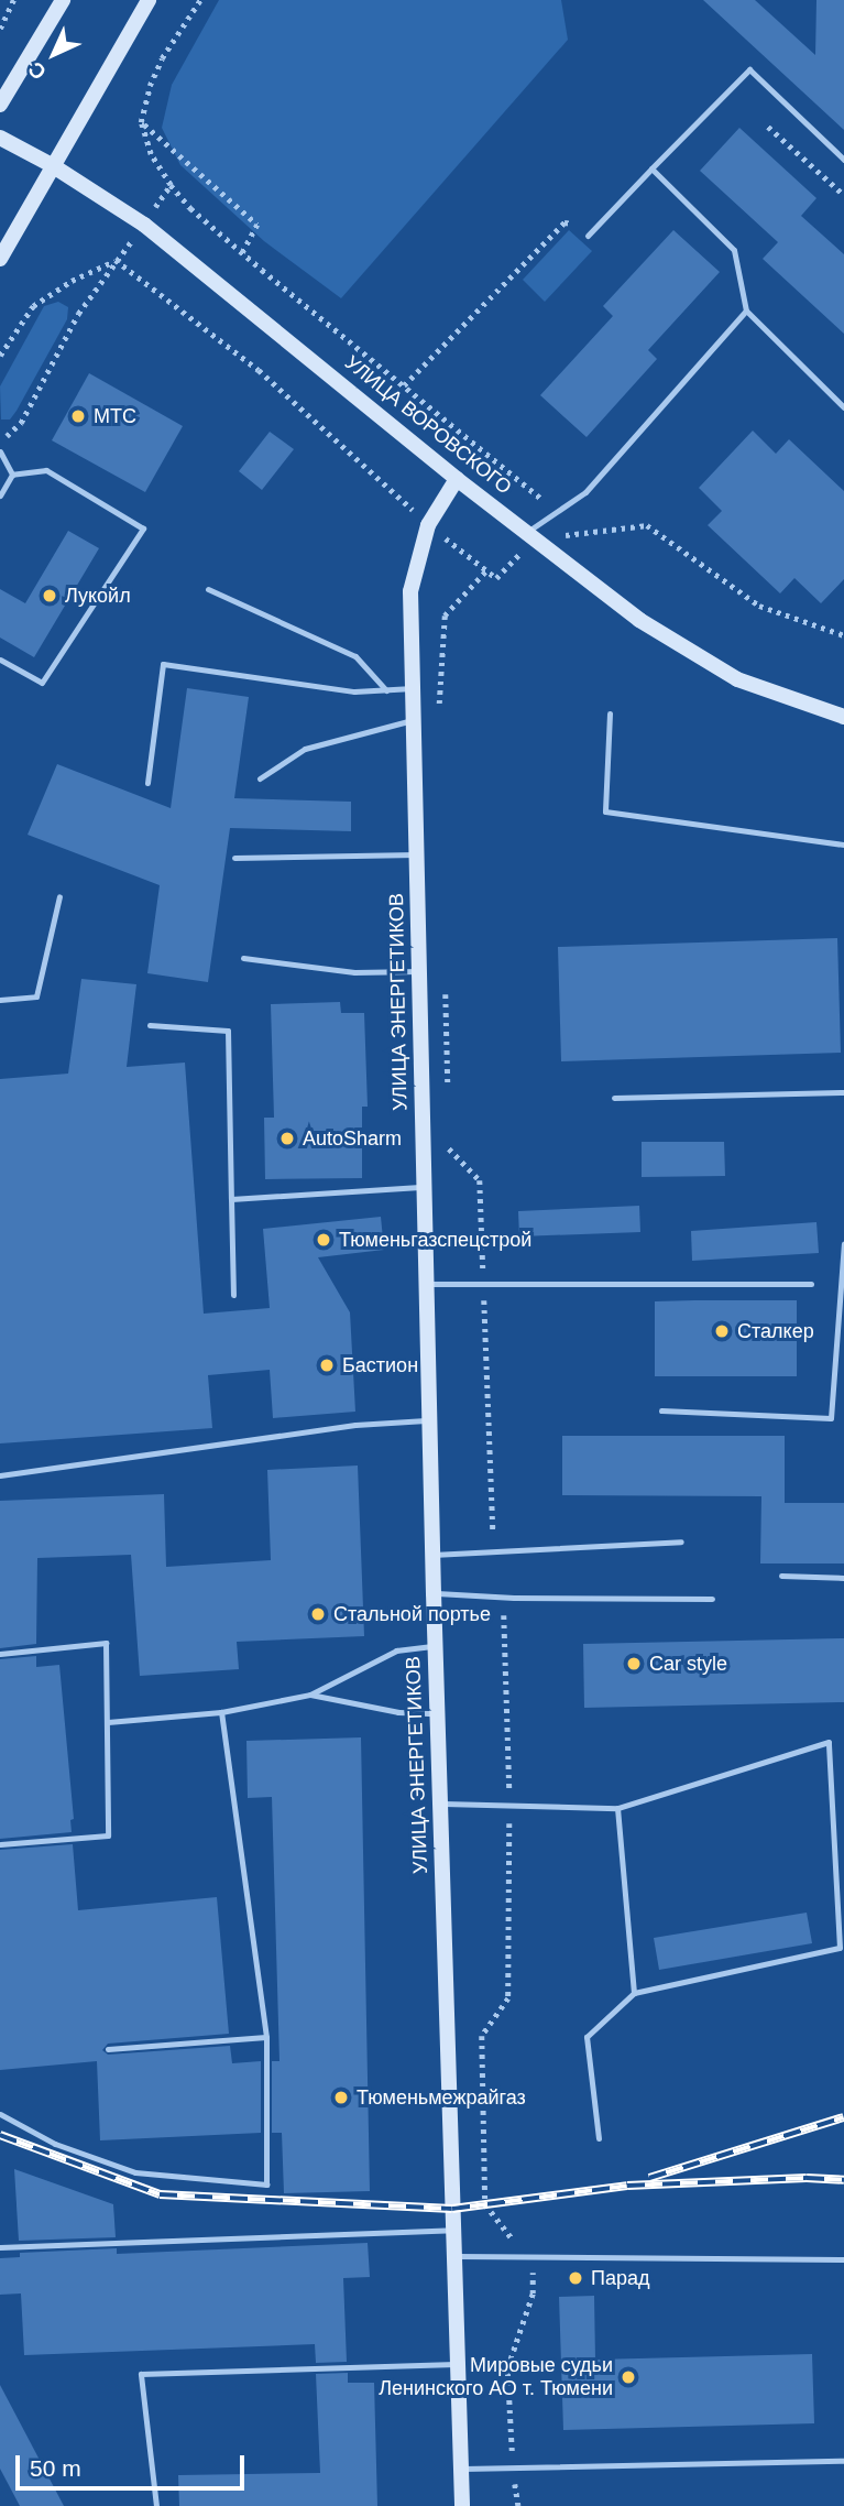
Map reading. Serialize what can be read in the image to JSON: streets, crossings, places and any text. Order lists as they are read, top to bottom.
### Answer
{
  "streets": {
    "street": ["УЛИЦА ВОРОВСКОГО", "УЛИЦА ЭНЕРГЕТИКОВ"]
  },
  "crossings": [
    ["УЛИЦА ВОРОВСКОГО", "УЛИЦА ЭНЕРГЕТИКОВ"]
  ],
  "places": [
    "МТС",
    "Лукойл",
    "AutoSharm",
    "Тюменьгазспецстрой",
    "Сталкер",
    "Бастион",
    "Стальной портье",
    "Car style",
    "Тюменьмежрайгаз",
    "Парад",
    "Мировые судьи Ленинского АО т. Тюмени"
  ],
  "scale_bar": "50 m",
  "north": "bottom left"
}
